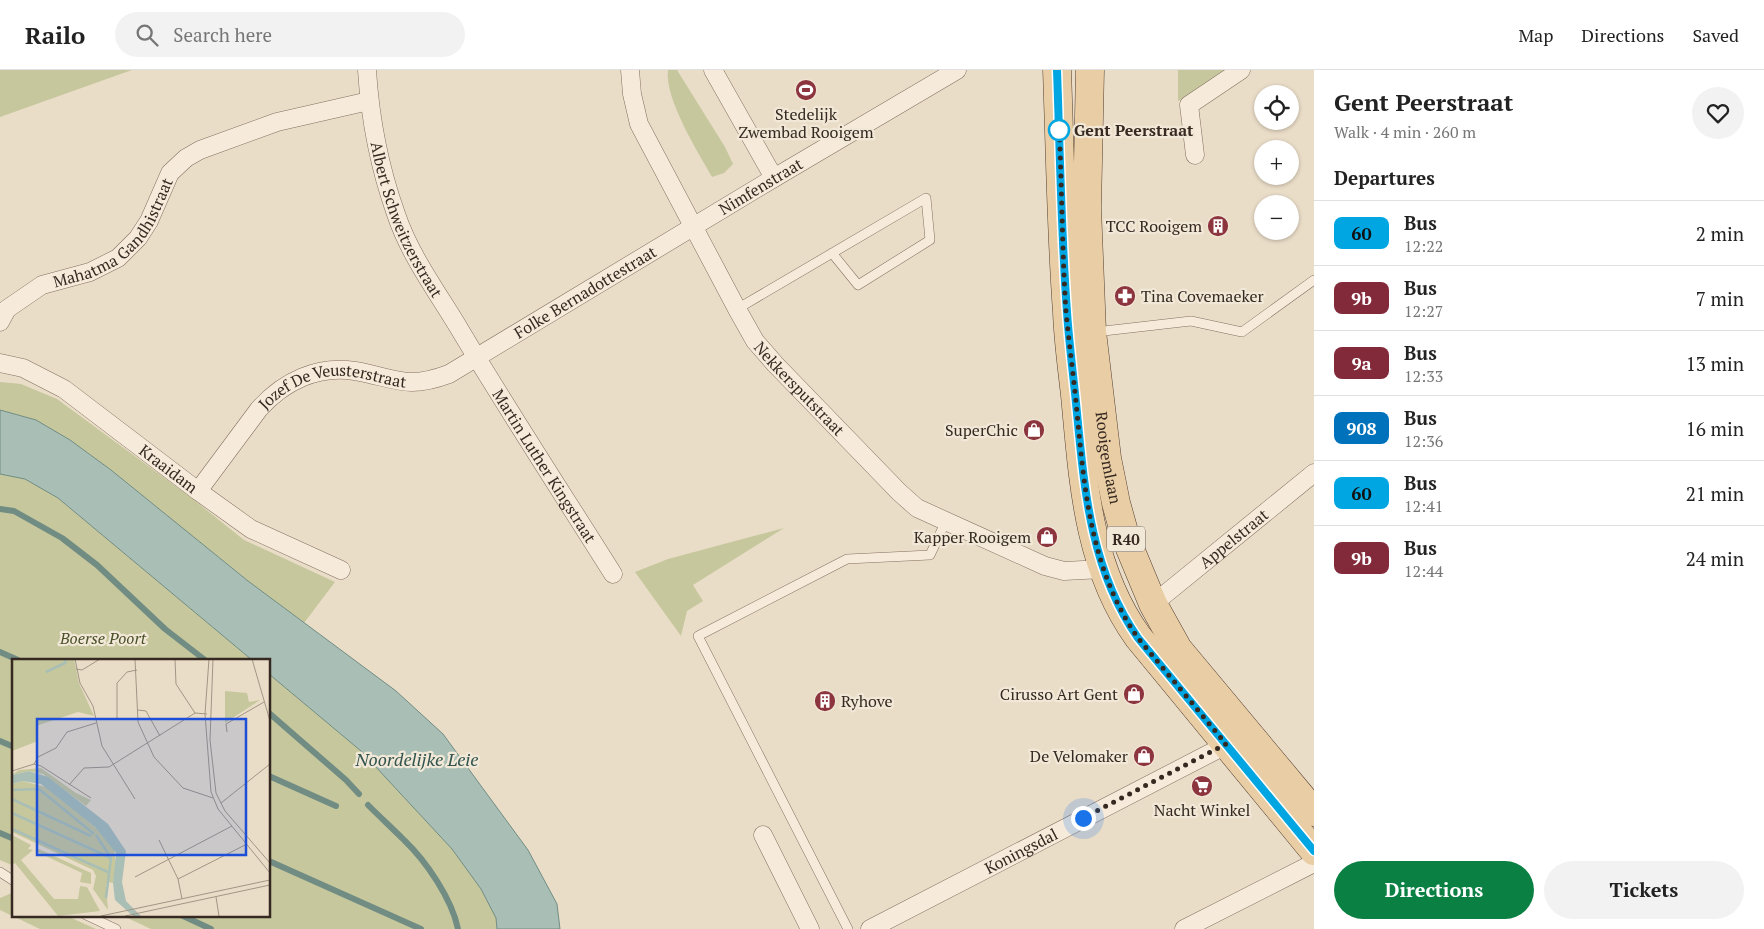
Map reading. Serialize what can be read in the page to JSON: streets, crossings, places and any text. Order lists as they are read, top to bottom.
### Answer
{
  "streets": {
    "main road": ["Rooigemlaan", "R40"],
    "street": [
      "Nimfenstraat",
      "Albert Schweitzerstraat",
      "Mahatma Gandhistraat",
      "Folke Bernadottestraat",
      "Nekkersputstraat",
      "Jozef De Veusterstraat",
      "Martin Luther Kingstraat",
      "Kraaidam",
      "Appelstraat",
      "Koningsdal"
    ]
  },
  "crossings": [
    ["Nimfenstraat", "Folke Bernadottestraat"],
    ["Nimfenstraat", "Nekkersputstraat"],
    ["Albert Schweitzerstraat", "Mahatma Gandhistraat"],
    ["Albert Schweitzerstraat", "Folke Bernadottestraat"],
    ["Albert Schweitzerstraat", "Jozef De Veusterstraat"],
    ["Albert Schweitzerstraat", "Martin Luther Kingstraat"],
    ["Folke Bernadottestraat", "Nekkersputstraat"],
    ["Folke Bernadottestraat", "Jozef De Veusterstraat"],
    ["Folke Bernadottestraat", "Martin Luther Kingstraat"],
    ["Nekkersputstraat", "Rooigemlaan"],
    ["Jozef De Veusterstraat", "Martin Luther Kingstraat"],
    ["Jozef De Veusterstraat", "Kraaidam"],
    ["Rooigemlaan", "Appelstraat"],
    ["Rooigemlaan", "Koningsdal"]
  ],
  "water": ["Noordelijke Leie"],
  "parks": ["Boerse Poort"],
  "places": {
    "sports": ["Stedelijk Zwembad Rooigem"],
    "other": ["Gent Peerstraat"],
    "building": ["TCC Rooigem", "Ryhove"],
    "pharmacy": ["Tina Covemaeker"],
    "shop": [
      "SuperChic",
      "Kapper Rooigem",
      "Cirusso Art Gent",
      "De Velomaker"
    ],
    "supermarket": ["Nacht Winkel"]
  },
  "lines": ["bus line 60"],
  "page": {
    "header": "Railo",
    "search": "Search here",
    "nav": ["Map", "Directions", "Saved"],
    "heading": [
      ["Gent Peerstraat", "Walk · 4 min · 260 m"],
      "Departures"
    ],
    "map_buttons": ["+", "−"],
    "list": [
      {
        "mark": "60",
        "name": "Bus",
        "note": "12:22",
        "value": "2 min"
      },
      {
        "mark": "9b",
        "name": "Bus",
        "note": "12:27",
        "value": "7 min"
      },
      {
        "mark": "9a",
        "name": "Bus",
        "note": "12:33",
        "value": "13 min"
      },
      {
        "mark": "908",
        "name": "Bus",
        "note": "12:36",
        "value": "16 min"
      },
      {
        "mark": "60",
        "name": "Bus",
        "note": "12:41",
        "value": "21 min"
      },
      {
        "mark": "9b",
        "name": "Bus",
        "note": "12:44",
        "value": "24 min"
      }
    ],
    "buttons": ["Directions", "Tickets"]
  }
}
